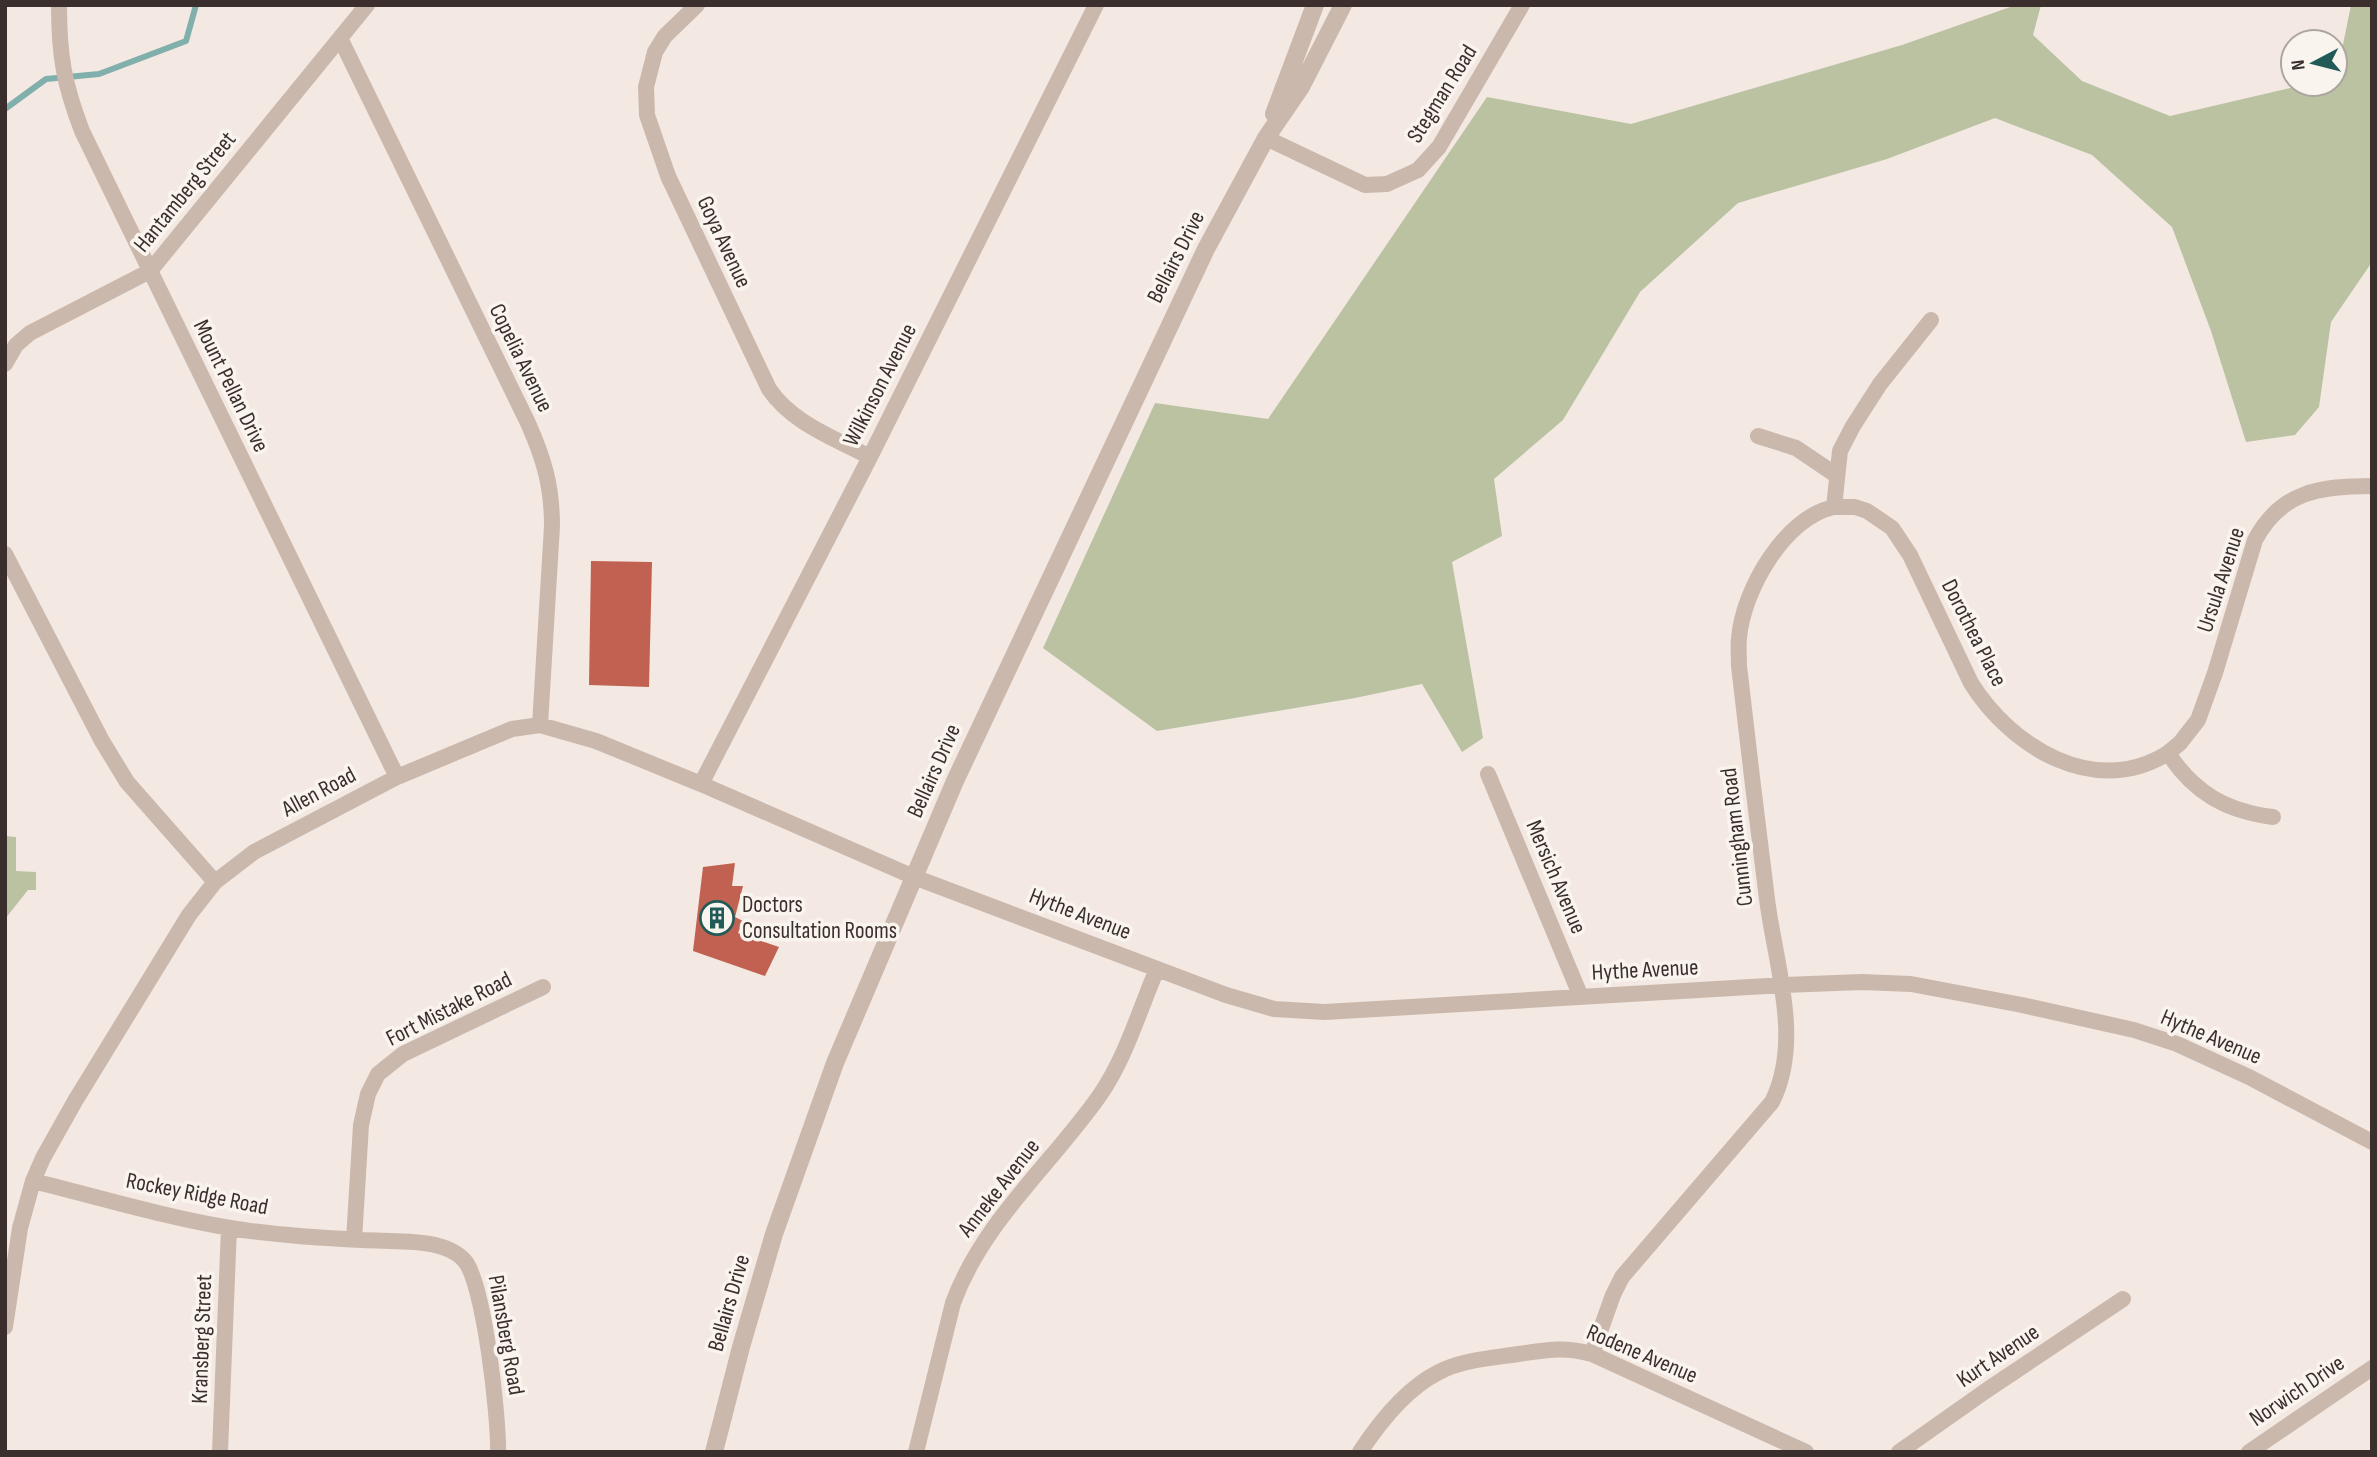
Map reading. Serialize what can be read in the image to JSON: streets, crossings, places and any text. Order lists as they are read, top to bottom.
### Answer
{
  "streets": {
    "street": [
      "Stegman Road",
      "Hantamberg Street",
      "Goya Avenue",
      "Bellairs Drive",
      "Copelia Avenue",
      "Wilkinson Avenue",
      "Mount Pellan Drive",
      "Ursula Avenue",
      "Dorothea Place",
      "Allen Road",
      "Cunningham Road",
      "Mersich Avenue",
      "Hythe Avenue",
      "Fort Mistake Road",
      "Anneke Avenue",
      "Rockey Ridge Road",
      "Pilansberg Road",
      "Kransberg Street",
      "Rodene Avenue",
      "Kurt Avenue",
      "Norwich Drive"
    ]
  },
  "crossings": [
    ["Stegman Road", "Bellairs Drive"],
    ["Hantamberg Street", "Copelia Avenue"],
    ["Hantamberg Street", "Mount Pellan Drive"],
    ["Goya Avenue", "Wilkinson Avenue"],
    ["Bellairs Drive", "Allen Road"],
    ["Bellairs Drive", "Hythe Avenue"],
    ["Copelia Avenue", "Allen Road"],
    ["Wilkinson Avenue", "Allen Road"],
    ["Mount Pellan Drive", "Allen Road"],
    ["Ursula Avenue", "Dorothea Place"],
    ["Dorothea Place", "Cunningham Road"],
    ["Allen Road", "Hythe Avenue"],
    ["Allen Road", "Rockey Ridge Road"],
    ["Cunningham Road", "Hythe Avenue"],
    ["Cunningham Road", "Rodene Avenue"],
    ["Mersich Avenue", "Hythe Avenue"],
    ["Hythe Avenue", "Anneke Avenue"],
    ["Fort Mistake Road", "Rockey Ridge Road"],
    ["Fort Mistake Road", "Pilansberg Road"],
    ["Rockey Ridge Road", "Pilansberg Road"],
    ["Rockey Ridge Road", "Kransberg Street"]
  ],
  "places": {
    "building": ["Doctors Consultation Rooms"]
  },
  "north": "left"
}
